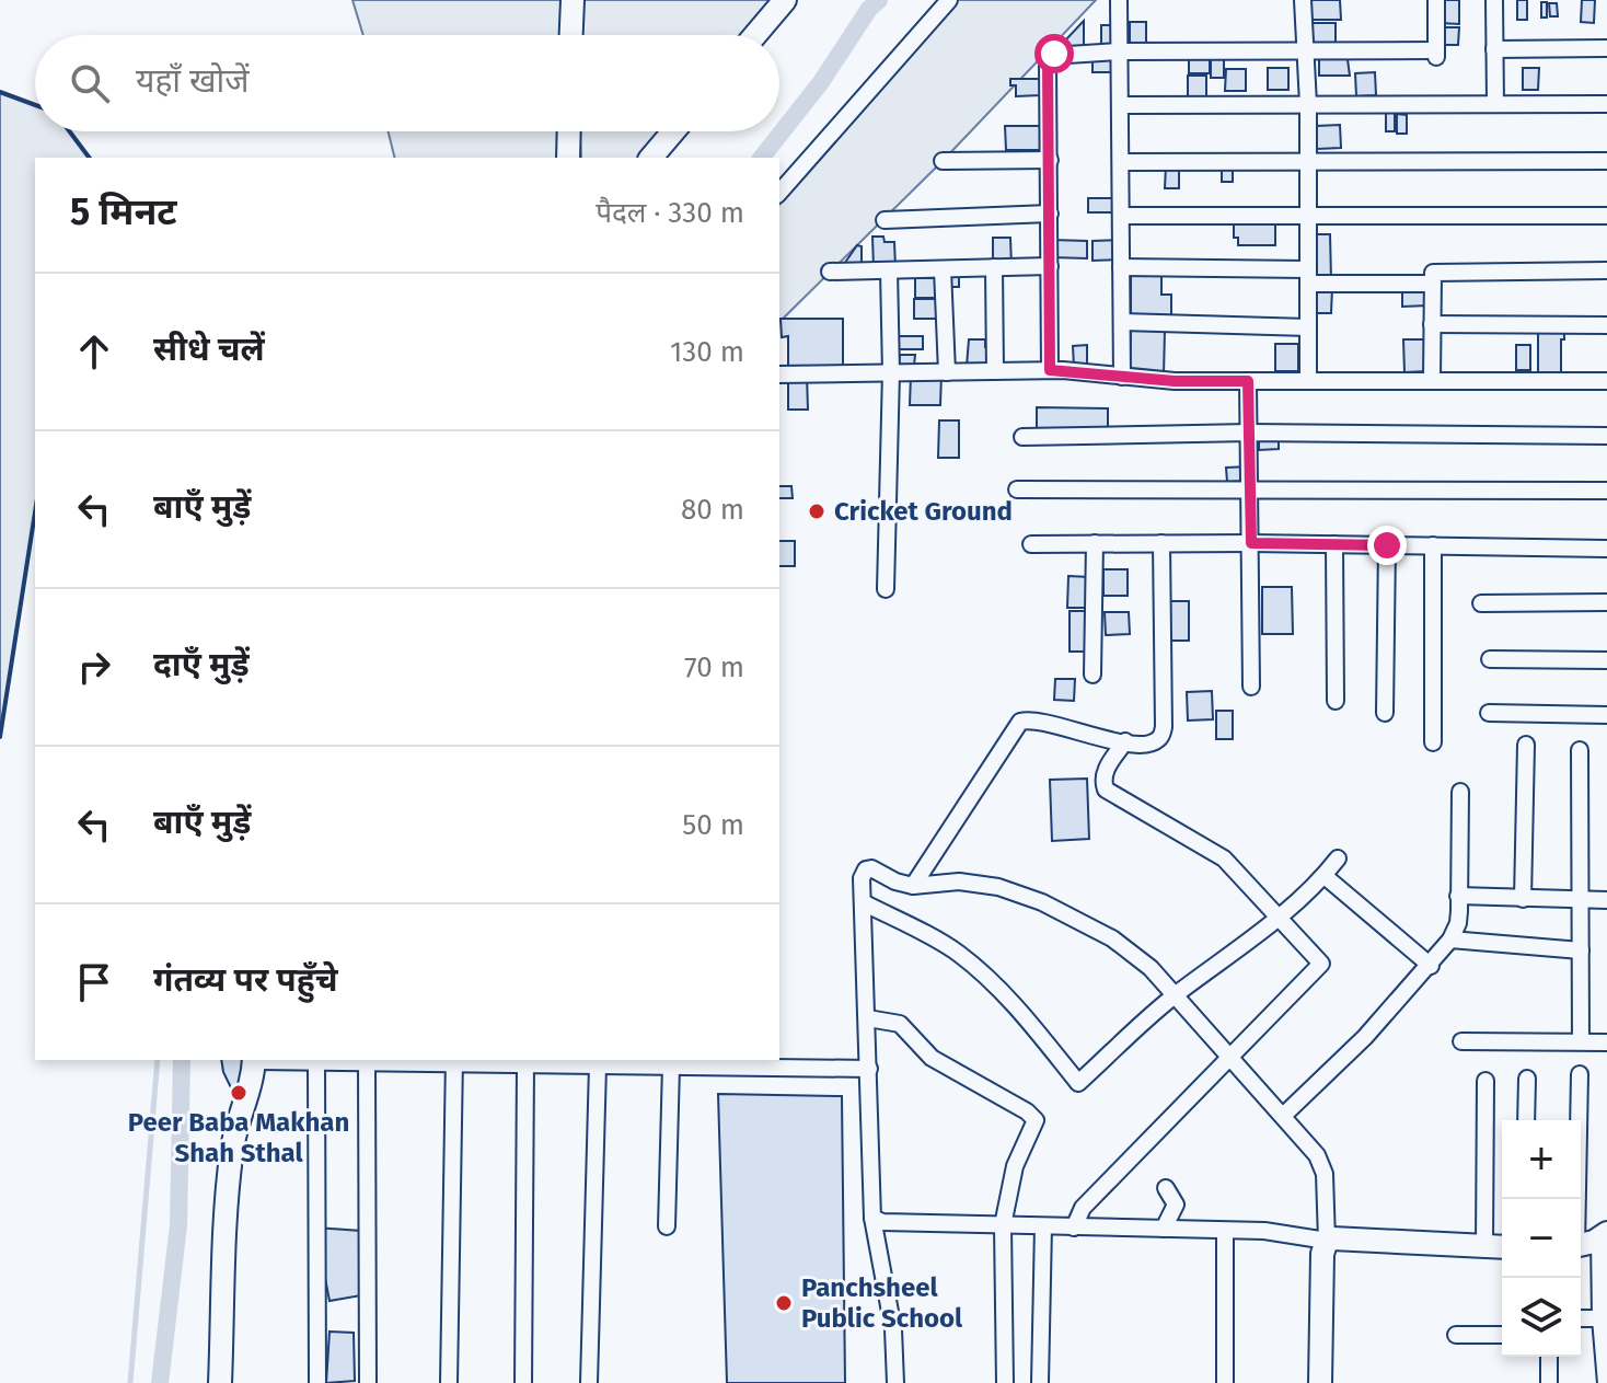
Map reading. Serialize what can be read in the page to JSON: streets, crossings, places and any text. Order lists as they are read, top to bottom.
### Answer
{
  "places": ["Cricket Ground", "Peer Baba Makhan Shah Sthal", "Panchsheel Public School"],
  "page": {
    "search": "यहाँ खोजें",
    "heading": ["5 मिनट", "पैदल · 330 m"],
    "list": [
      ["सीधे चलें", "130 m"],
      ["बाएँ मुड़ें", "80 m"],
      ["दाएँ मुड़ें", "70 m"],
      ["बाएँ मुड़ें", "50 m"],
      "गंतव्य पर पहुँचे"
    ],
    "map_buttons": ["+", "−"]
  }
}
